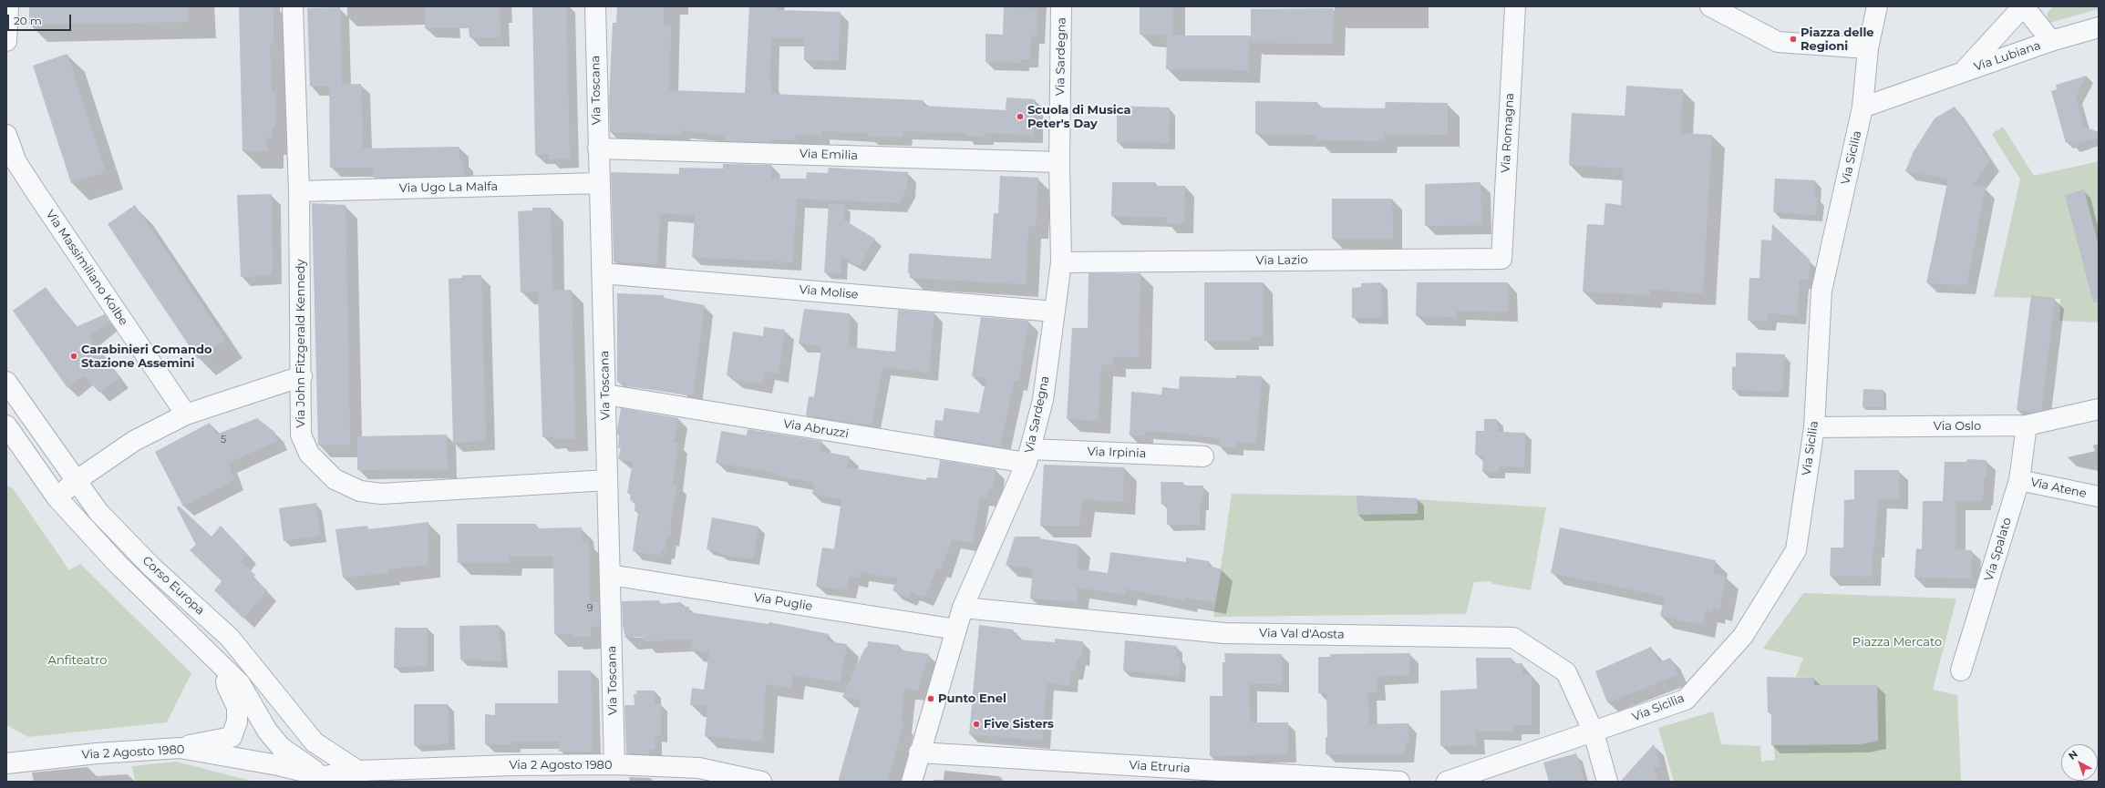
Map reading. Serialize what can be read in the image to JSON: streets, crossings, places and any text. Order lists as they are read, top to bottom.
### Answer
{
  "streets": {
    "street": [
      "Via Sardegna",
      "Via Lubiana",
      "Via Toscana",
      "Via Romagna",
      "Via Emilia",
      "Via Sicilia",
      "Via Ugo La Malfa",
      "Via Lazio",
      "Via Massimiliano Kolbe",
      "Via Molise",
      "Via John Fitzgerald Kennedy",
      "Via Oslo",
      "Via Abruzzi",
      "Via Irpinia",
      "Via Atene",
      "Via Spalato",
      "Corso Europa",
      "Via Puglie",
      "Via Val d'Aosta",
      "Via 2 Agosto 1980",
      "Via Etruria"
    ]
  },
  "crossings": [
    ["Via Sardegna", "Via Emilia"],
    ["Via Sardegna", "Via Lazio"],
    ["Via Sardegna", "Via Molise"],
    ["Via Sardegna", "Via Abruzzi"],
    ["Via Sardegna", "Via Irpinia"],
    ["Via Sardegna", "Via Puglie"],
    ["Via Sardegna", "Via Val d'Aosta"],
    ["Via Sardegna", "Via Etruria"],
    ["Via Toscana", "Via Emilia"],
    ["Via Toscana", "Via Ugo La Malfa"],
    ["Via Toscana", "Via Molise"],
    ["Via Toscana", "Via John Fitzgerald Kennedy"],
    ["Via Toscana", "Via Abruzzi"],
    ["Via Toscana", "Via Puglie"],
    ["Via Toscana", "Via 2 Agosto 1980"],
    ["Via Romagna", "Via Lazio"],
    ["Via Sicilia", "Via Oslo"],
    ["Via Sicilia", "Via Val d'Aosta"],
    ["Via Ugo La Malfa", "Via John Fitzgerald Kennedy"],
    ["Via Oslo", "Via Spalato"],
    ["Via Abruzzi", "Via Irpinia"],
    ["Via Atene", "Via Spalato"],
    ["Corso Europa", "Via 2 Agosto 1980"]
  ],
  "parks": ["Piazza Mercato", "Anfiteatro"],
  "places": [
    "Piazza delle Regioni",
    "Scuola di Musica Peter's Day",
    "Carabinieri Comando Stazione Assemini",
    "Punto Enel",
    "Five Sisters"
  ],
  "house_numbers": ["5", "9"],
  "scale_bar": "20 m",
  "north": "top left"
}
